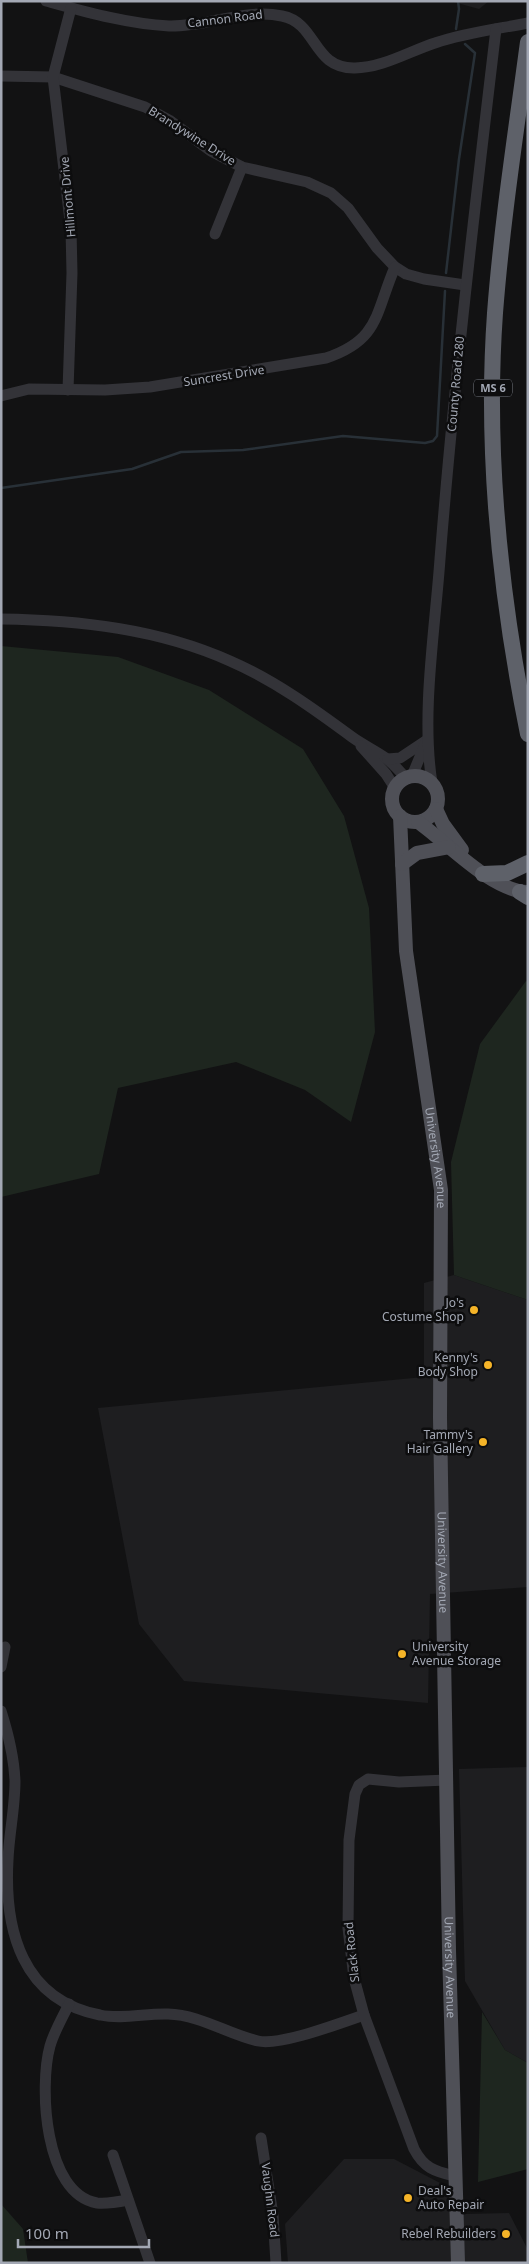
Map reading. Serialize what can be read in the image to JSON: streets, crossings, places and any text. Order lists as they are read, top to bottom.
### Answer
{
  "streets": {
    "highway": ["MS 6"],
    "main road": ["University Avenue"],
    "street": [
      "Cannon Road",
      "Brandywine Drive",
      "Hillmont Drive",
      "Suncrest Drive",
      "County Road 280",
      "Slack Road",
      "Vaughn Road"
    ]
  },
  "crossings": [
    ["Cannon Road", "Hillmont Drive"],
    ["Cannon Road", "County Road 280"],
    ["Brandywine Drive", "Hillmont Drive"],
    ["Brandywine Drive", "Suncrest Drive"],
    ["Brandywine Drive", "County Road 280"],
    ["Hillmont Drive", "Suncrest Drive"],
    ["University Avenue", "Slack Road"]
  ],
  "places": [
    "Jo's Costume Shop",
    "Kenny's Body Shop",
    "Tammy's Hair Gallery",
    "University Avenue Storage",
    "Deal's Auto Repair",
    "Rebel Rebuilders"
  ],
  "scale_bar": "100 m"
}
